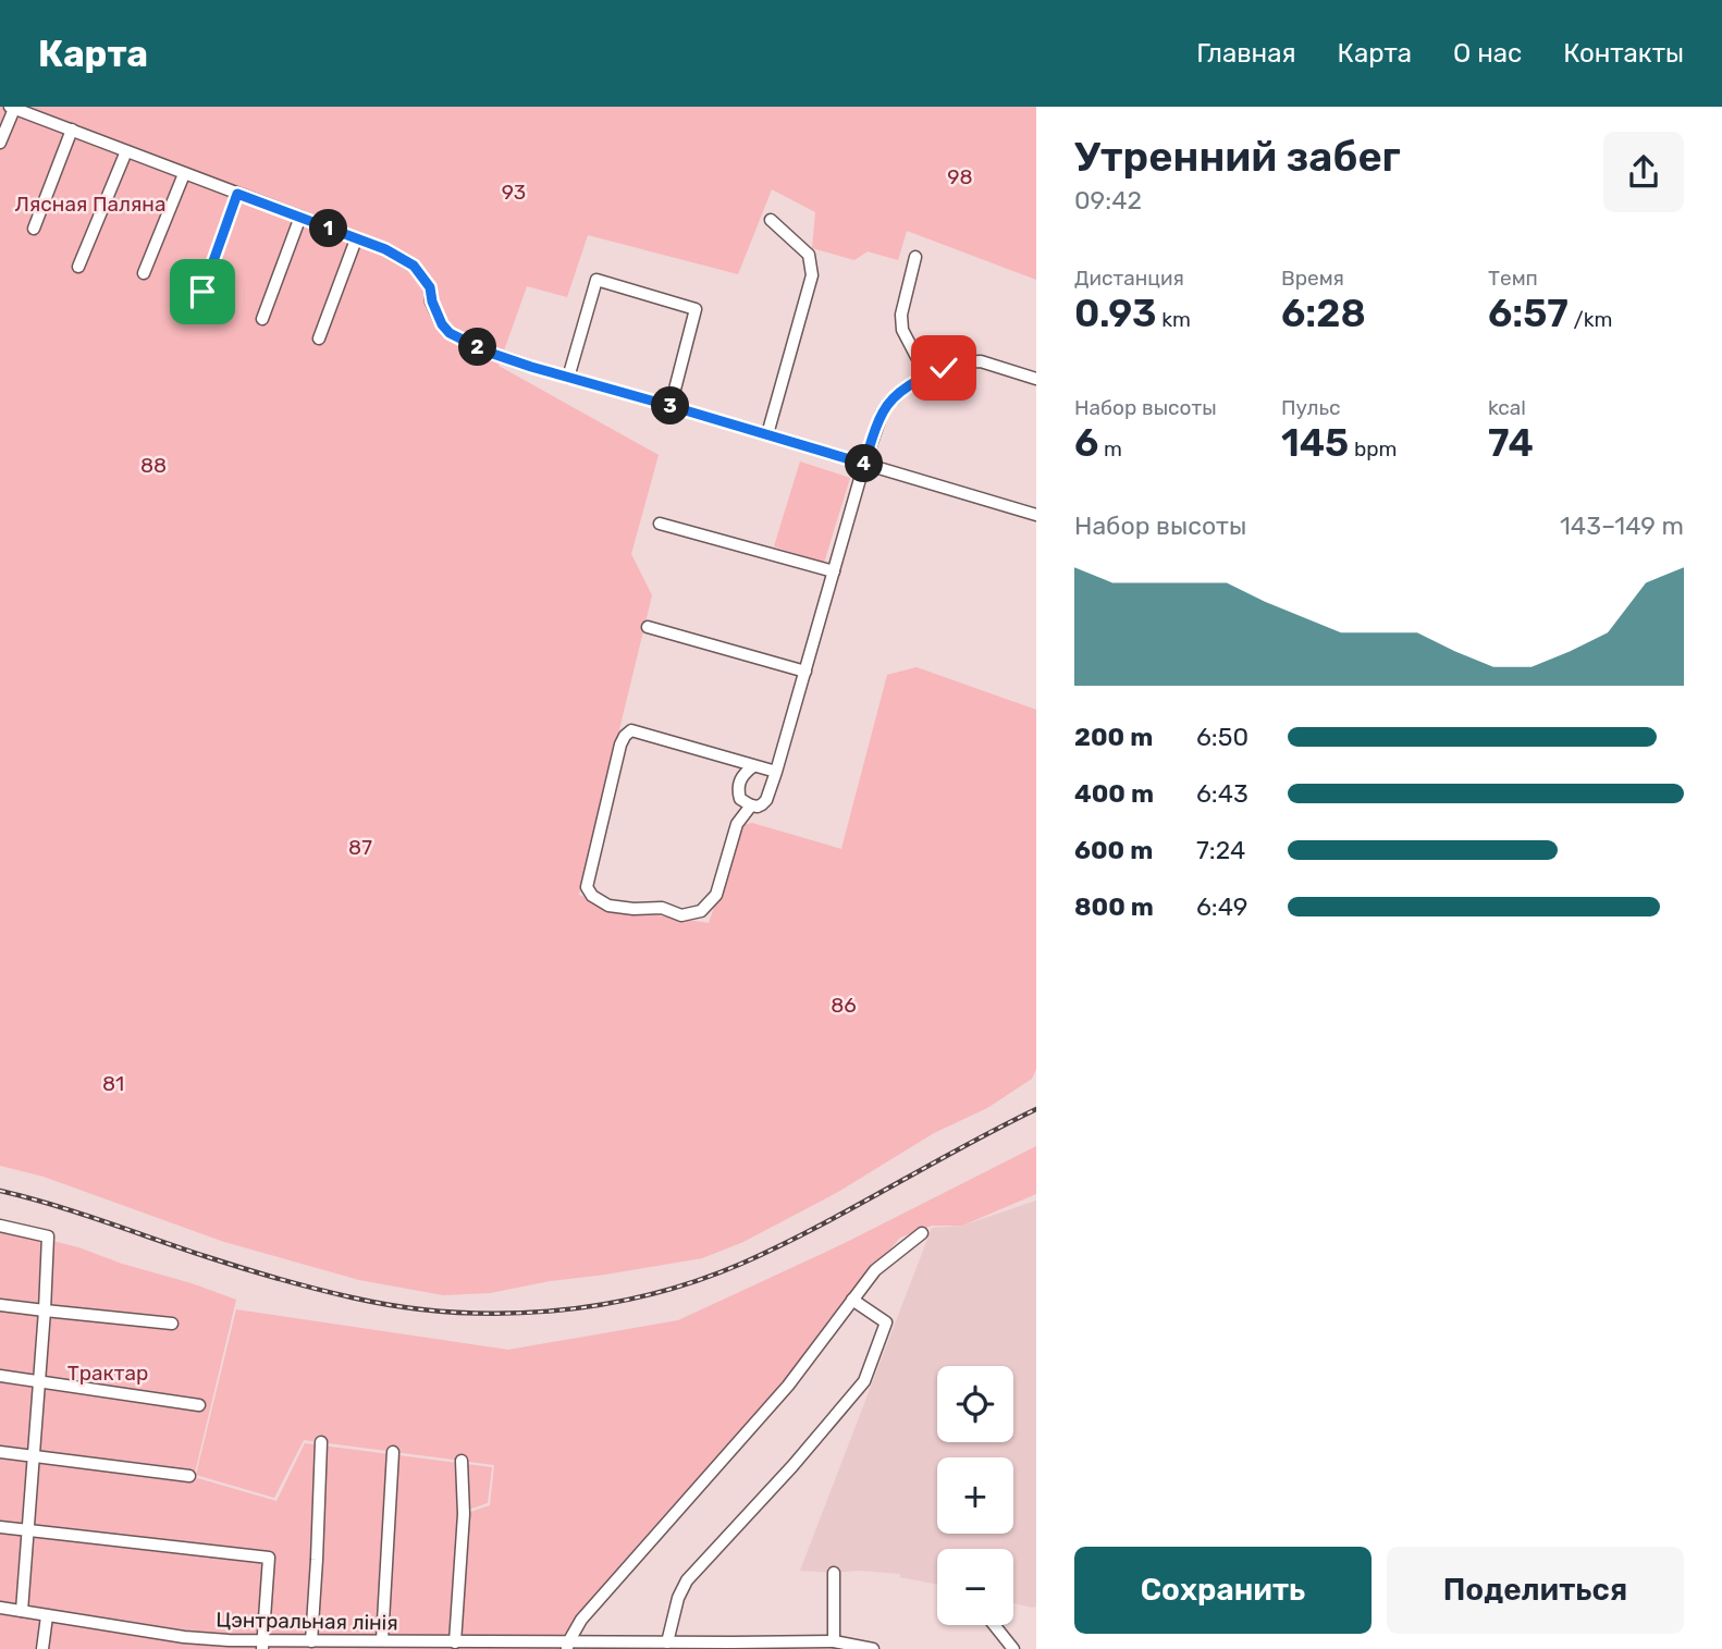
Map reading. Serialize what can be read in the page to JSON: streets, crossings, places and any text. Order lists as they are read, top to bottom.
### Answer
{
  "streets": {
    "street": ["Цэнтральная лінія"]
  },
  "parks": [
    "98",
    "93",
    "Лясная Паляна",
    "88",
    "87",
    "86",
    "81",
    "Трактар"
  ],
  "page": {
    "header": "Карта",
    "nav": [
      "Главная",
      "Карта",
      "О нас",
      "Контакты"
    ],
    "heading": ["Утренний забег", "09:42"],
    "pins": [
      "1",
      "2",
      "3",
      "4"
    ],
    "stats": [
      ["Дистанция", "0.93 km"],
      ["Время", "6:28"],
      ["Темп", "6:57 /km"],
      ["Набор высоты", "6 m"],
      ["Пульс", "145 bpm"],
      ["kcal", "74"]
    ],
    "chart": ["Набор высоты", "143–149 m"],
    "list": [
      {
        "name": "200 m",
        "note": "6:50"
      },
      {
        "name": "400 m",
        "note": "6:43"
      },
      {
        "name": "600 m",
        "note": "7:24"
      },
      {
        "name": "800 m",
        "note": "6:49"
      }
    ],
    "map_buttons": ["+", "−"],
    "buttons": ["Сохранить", "Поделиться"]
  }
}
